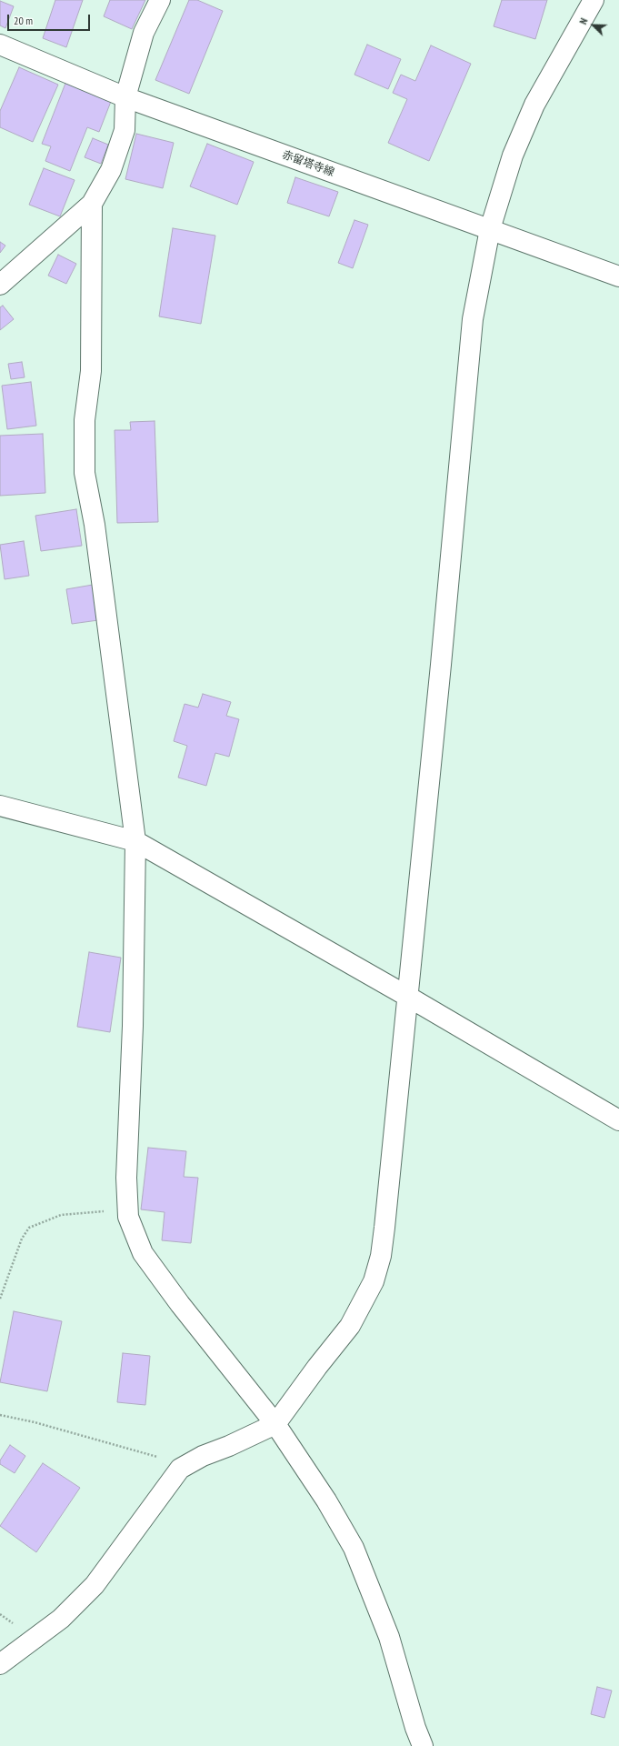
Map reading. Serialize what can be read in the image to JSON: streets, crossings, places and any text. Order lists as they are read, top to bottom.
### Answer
{
  "streets": {
    "street": ["赤留塔寺線"]
  },
  "scale_bar": "20 m",
  "north": "top left"
}
